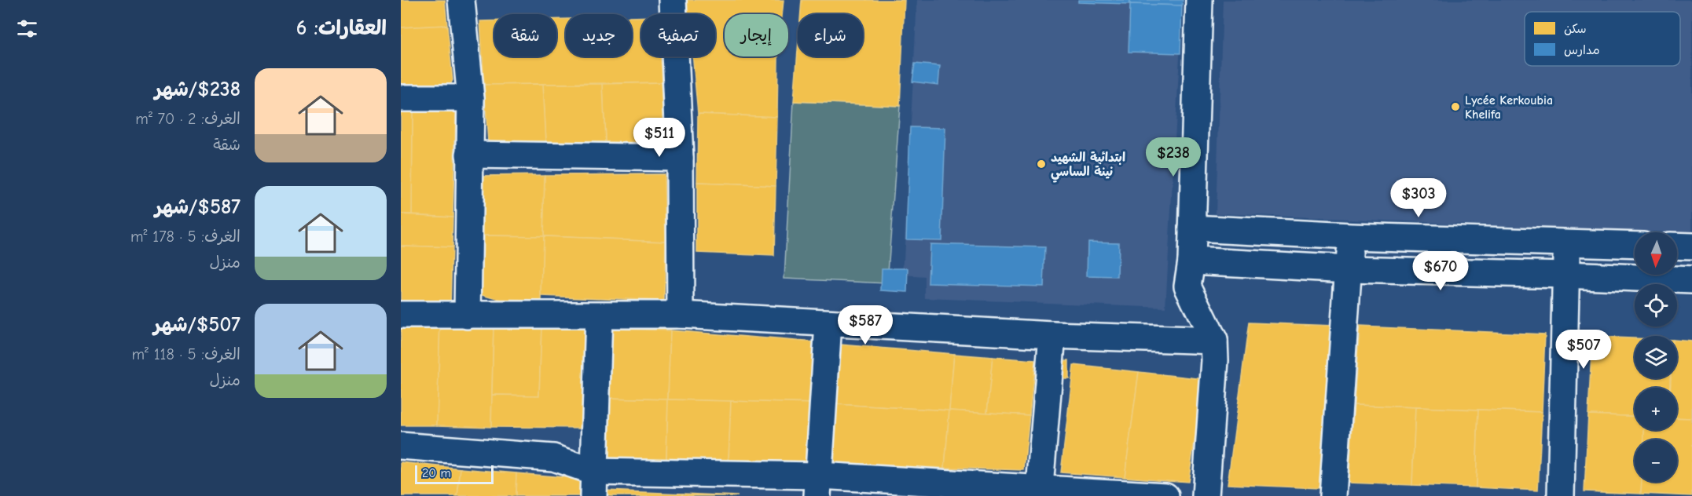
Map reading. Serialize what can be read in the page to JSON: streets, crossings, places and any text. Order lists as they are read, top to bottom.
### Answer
{
  "places": ["Lycée Kerkoubia Khelifa", "ابتدائية الشهيد نينة الساسي"],
  "legend": ["سكن", "مدارس"],
  "scale_bar": "20 m",
  "north": "bottom",
  "page": {
    "heading": "العقارات: 6",
    "chip": [
      "شراء",
      "إيجار",
      "تصفية",
      "جديد",
      "شقة"
    ],
    "list": [
      {
        "name": "$238/شهر",
        "note": "الغرف: 2 · 70 m² · شقة"
      },
      {
        "name": "$587/شهر",
        "note": "الغرف: 5 · 178 m² · منزل"
      },
      {
        "name": "$507/شهر",
        "note": "الغرف: 5 · 118 m² · منزل"
      }
    ],
    "price": [
      "$511",
      "$238",
      "$303",
      "$670",
      "$587",
      "$507"
    ],
    "map_buttons": ["+", "−"],
    "scale": "20 m"
  }
}
